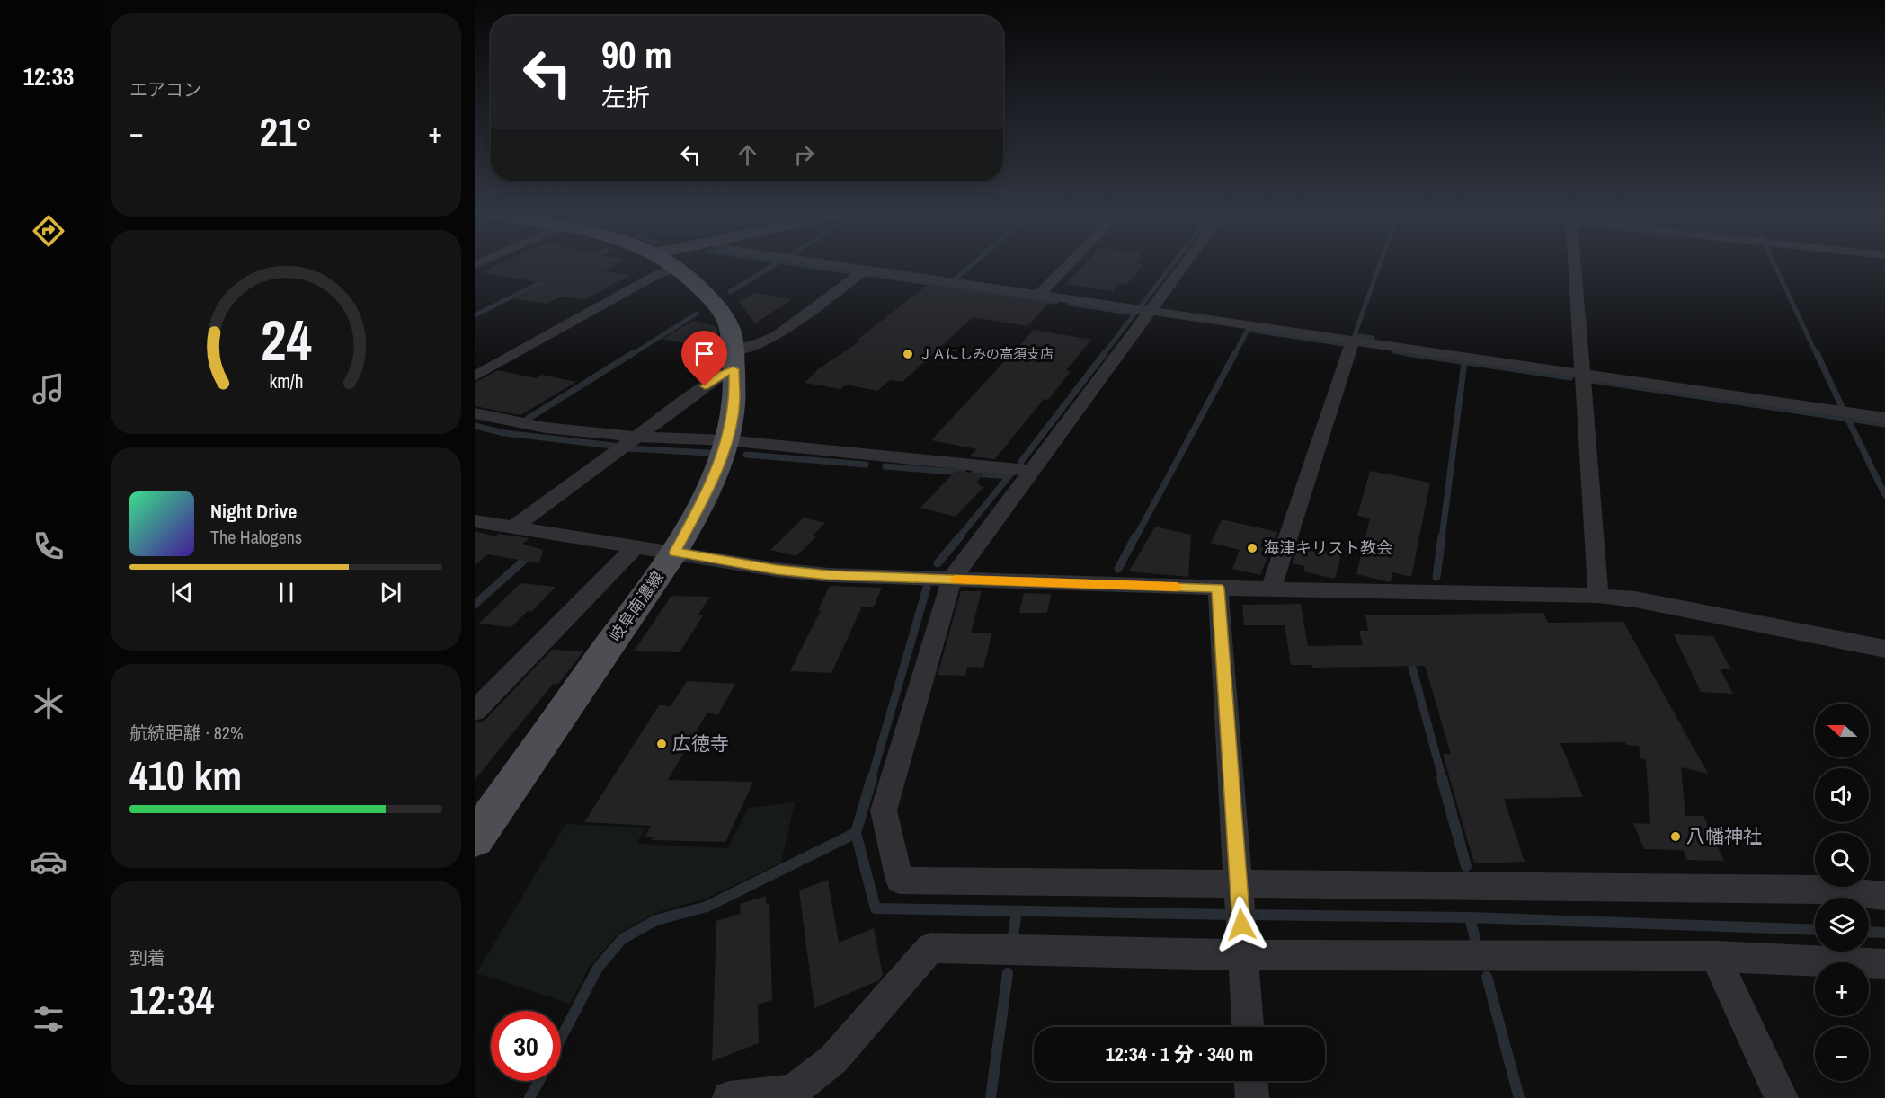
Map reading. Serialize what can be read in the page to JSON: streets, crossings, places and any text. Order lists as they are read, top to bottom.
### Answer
{
  "streets": {
    "main road": ["岐阜南濃線"]
  },
  "places": [
    "ＪＡにしみの高須支店",
    "海津キリスト教会",
    "広徳寺",
    "八幡神社"
  ],
  "north": "left",
  "page": {
    "tabs": "12:33",
    "tile": [
      "エアコン",
      ["航続距離 · 82%", "410 km"],
      ["到着", "12:34"]
    ],
    "turn": ["90 m", "左折"],
    "heat": ["−", "21°", "+"],
    "song": ["Night Drive", "The Halogens"],
    "map_buttons": ["+", "−"],
    "limit": "30",
    "trip": "12:34 · 1 分 · 340 m",
    "gauge": ["24", "km/h"]
  }
}
